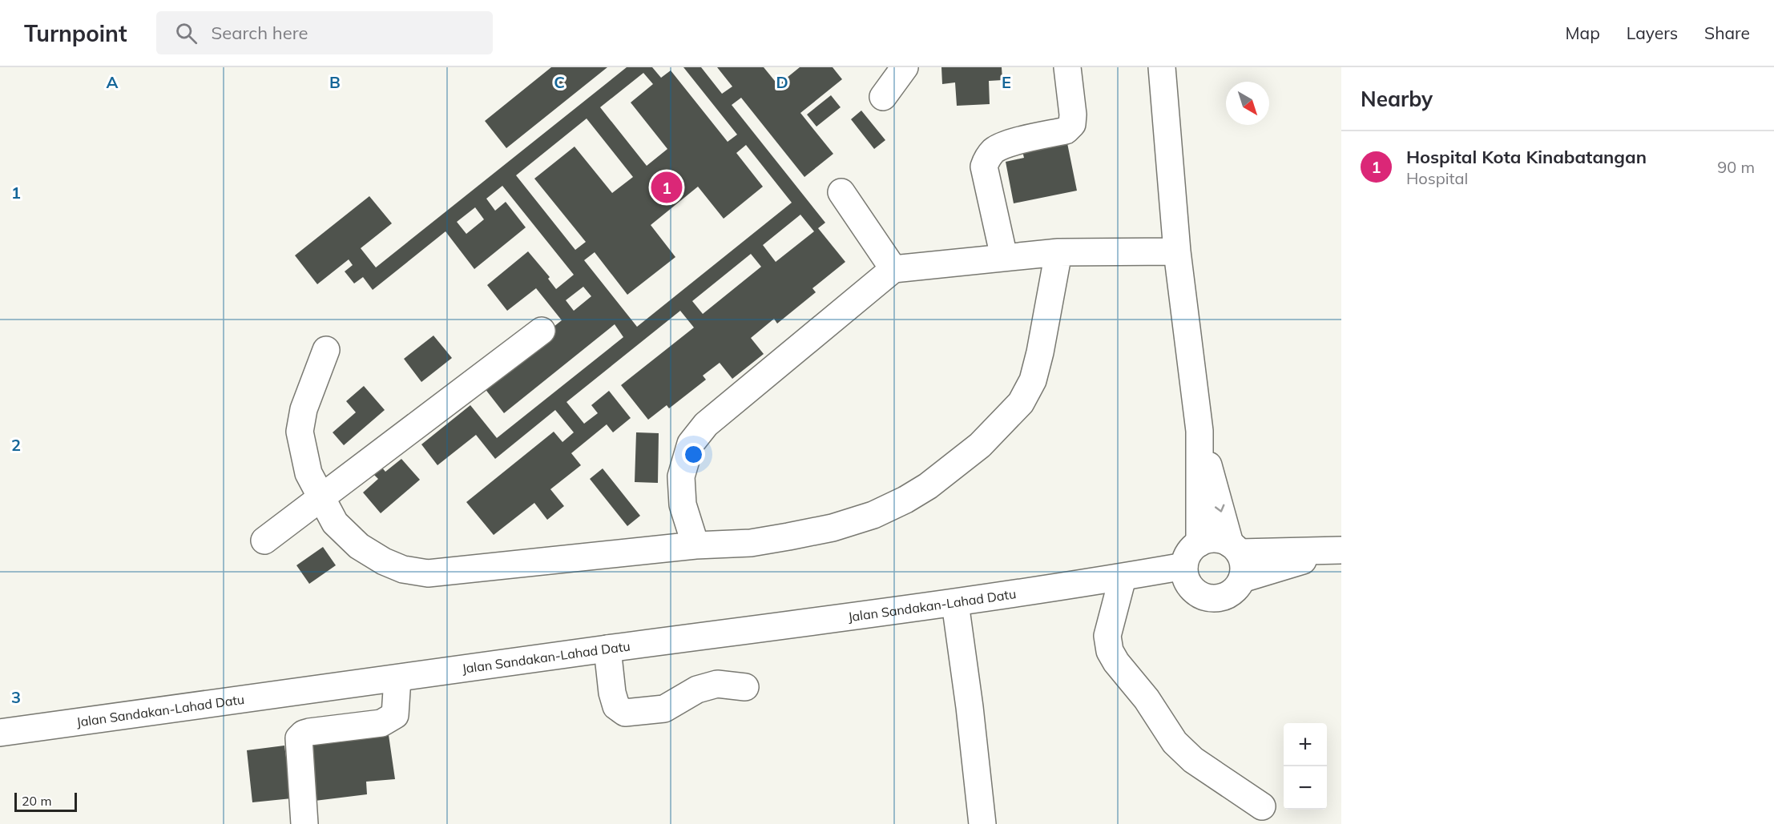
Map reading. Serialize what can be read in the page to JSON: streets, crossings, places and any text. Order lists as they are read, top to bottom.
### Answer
{
  "streets": {
    "main road": ["Jalan Sandakan-Lahad Datu"]
  },
  "scale_bar": "20 m",
  "north": "bottom right",
  "page": {
    "header": "Turnpoint",
    "search": "Search here",
    "nav": ["Map", "Layers", "Share"],
    "heading": "Nearby",
    "list": [
      {
        "mark": "1",
        "name": "Hospital Kota Kinabatangan",
        "note": "Hospital",
        "value": "90 m"
      }
    ],
    "pins": "1",
    "map_buttons": ["+", "−"],
    "scale": "20 m"
  },
  "grid": {
    "columns": [
      "A",
      "B",
      "C",
      "D",
      "E"
    ],
    "rows": ["1", "2", "3"]
  }
}
